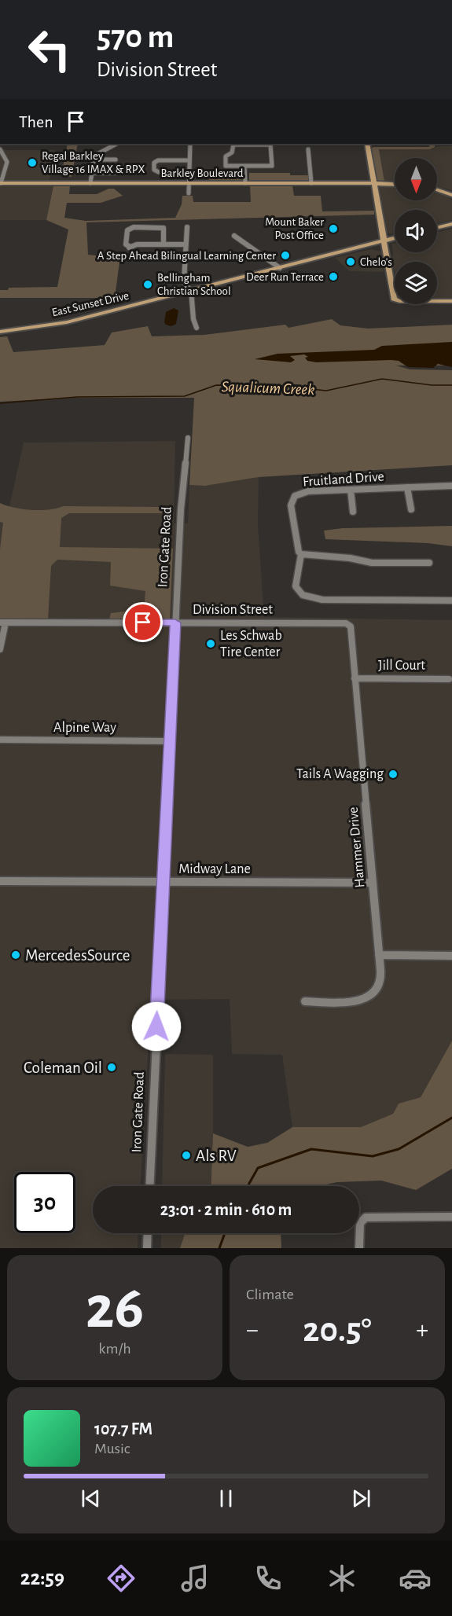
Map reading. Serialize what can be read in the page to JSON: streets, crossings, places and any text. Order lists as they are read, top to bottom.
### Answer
{
  "streets": {
    "main road": ["Barkley Boulevard", "East Sunset Drive"],
    "street": [
      "Fruitland Drive",
      "Iron Gate Road",
      "Division Street",
      "Jill Court",
      "Alpine Way",
      "Hammer Drive",
      "Midway Lane"
    ]
  },
  "crossings": [
    ["Iron Gate Road", "Division Street"],
    ["Iron Gate Road", "Alpine Way"],
    ["Iron Gate Road", "Midway Lane"],
    ["Division Street", "Hammer Drive"],
    ["Jill Court", "Hammer Drive"],
    ["Hammer Drive", "Midway Lane"]
  ],
  "water": ["Squalicum Creek"],
  "places": [
    "Regal Barkley Village 16 IMAX & RPX",
    "Mount Baker Post Office",
    "A Step Ahead Bilingual Learning Center",
    "Chelo's",
    "Deer Run Terrace",
    "Bellingham Christian School",
    "Les Schwab Tire Center",
    "Tails A Wagging",
    "MercedesSource",
    "Coleman Oil",
    "Als RV"
  ],
  "north": "bottom",
  "page": {
    "turn": ["570 m", "Division Street"],
    "then": "Then",
    "limit": "30",
    "trip": "23:01 · 2 min · 610 m",
    "tile": [
      ["26", "km/h"],
      "Climate"
    ],
    "heat": ["−", "20.5°", "+"],
    "song": ["107.7 FM", "Music"],
    "tabs": "22:59"
  }
}
